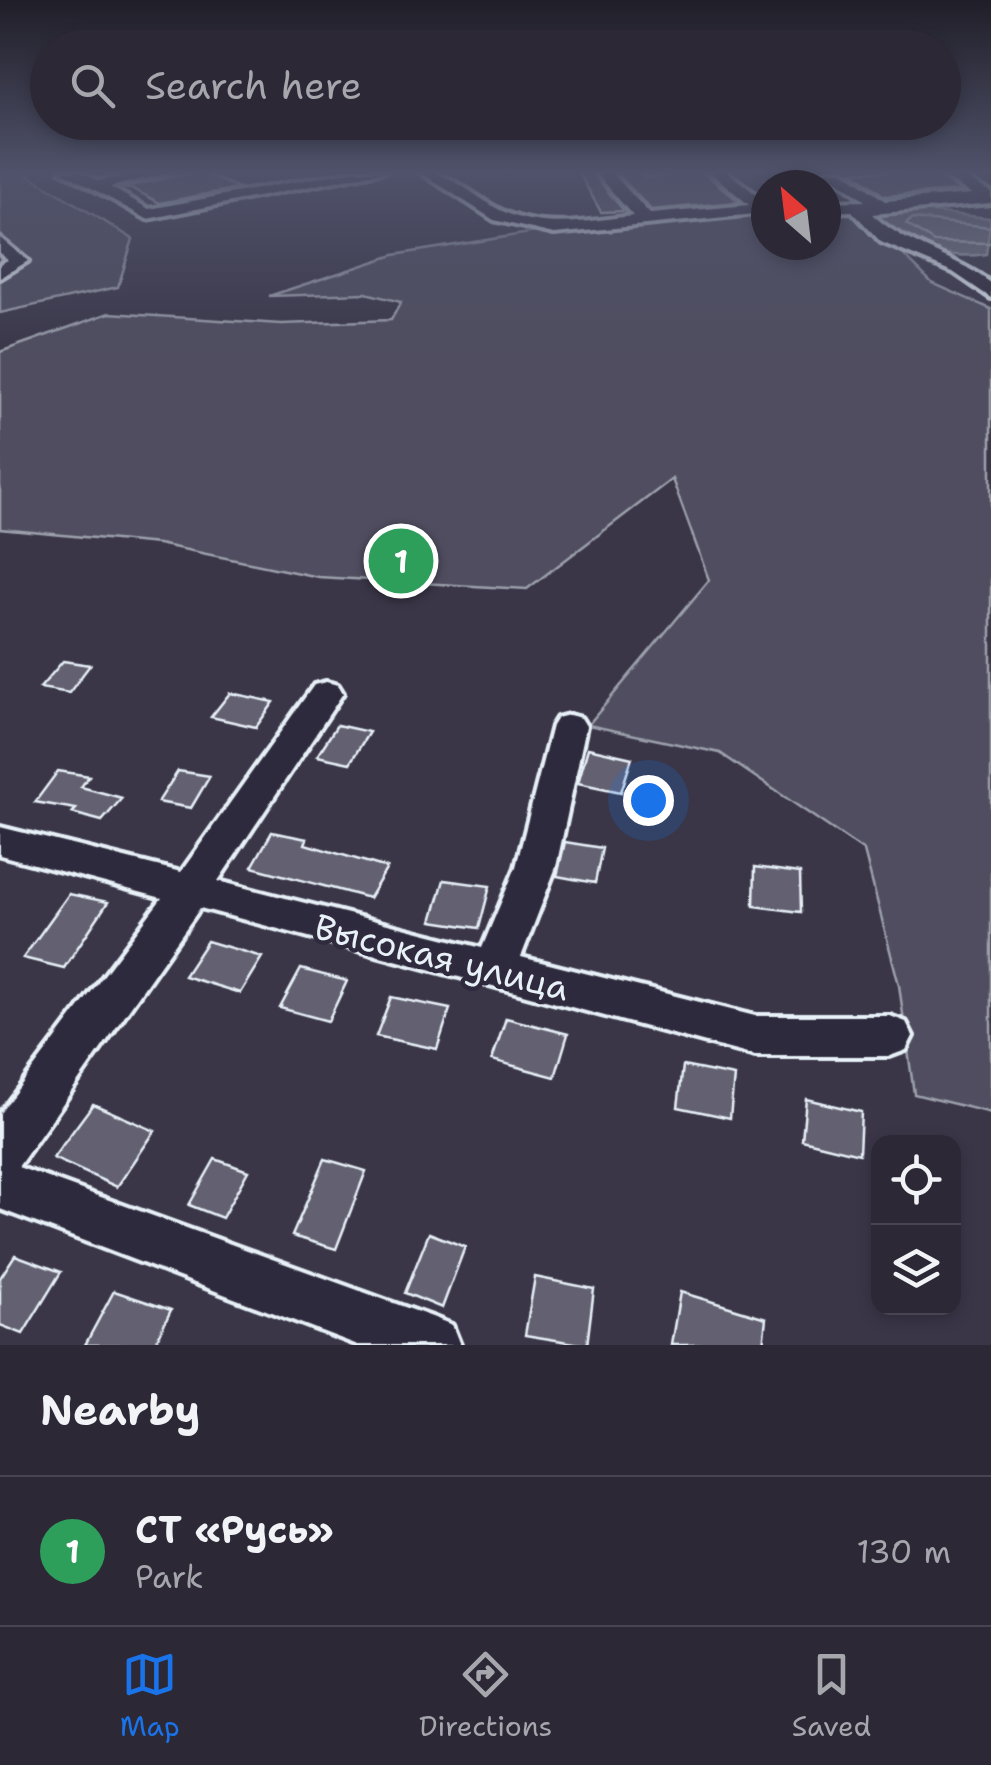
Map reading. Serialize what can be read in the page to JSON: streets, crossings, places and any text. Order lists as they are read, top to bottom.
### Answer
{
  "streets": {
    "street": ["Высокая улица"]
  },
  "north": "top left",
  "page": {
    "search": "Search here",
    "pins": "1",
    "heading": "Nearby",
    "list": [
      {
        "mark": "1",
        "name": "СТ «Русь»",
        "note": "Park",
        "value": "130 m"
      }
    ],
    "nav": ["Map", "Directions", "Saved"]
  }
}
